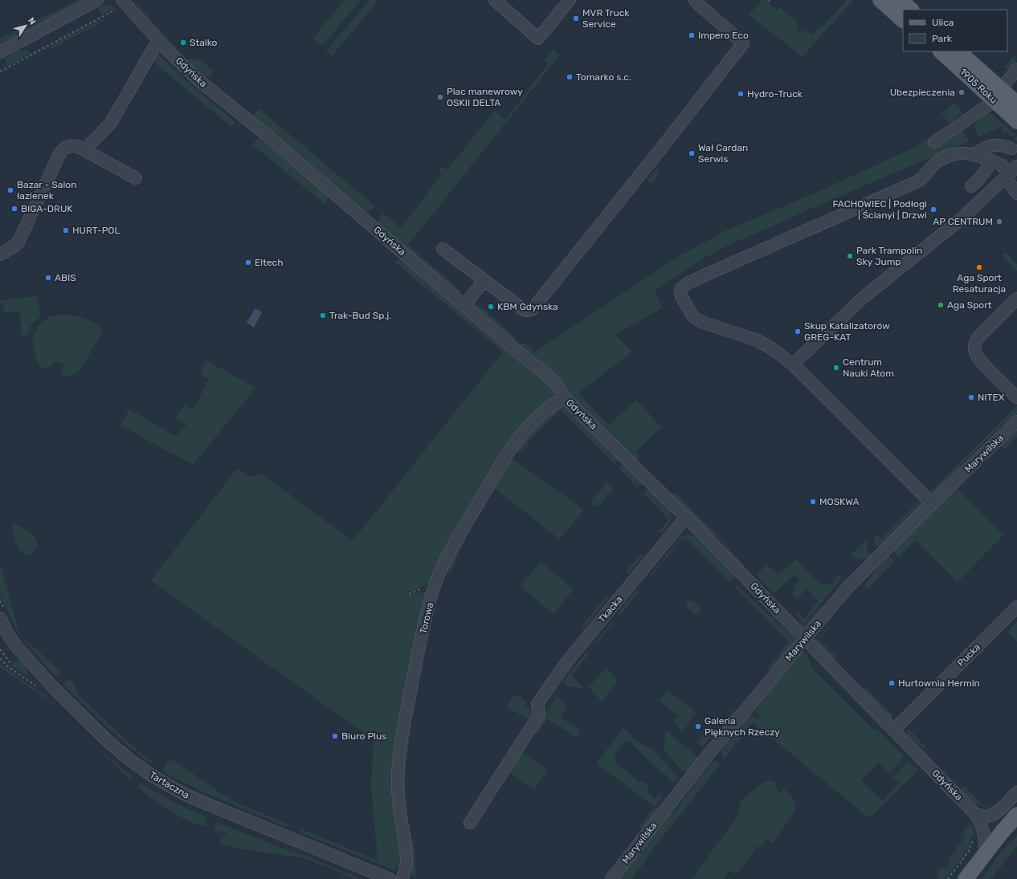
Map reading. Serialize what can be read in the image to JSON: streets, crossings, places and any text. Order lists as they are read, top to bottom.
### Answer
{
  "streets": {
    "main road": ["1905 Roku"],
    "street": [
      "Gdyńska",
      "Marywilska",
      "Tkacka",
      "Torowa",
      "Pucka",
      "Tartaczna"
    ]
  },
  "crossings": [
    ["Gdyńska", "Marywilska"],
    ["Gdyńska", "Tkacka"],
    ["Gdyńska", "Torowa"],
    ["Gdyńska", "Pucka"]
  ],
  "places": [
    "MVR Truck Service",
    "Impero Eco",
    "Stalko",
    "Tomarko s.c.",
    "Ubezpieczenia",
    "Hydro-Truck",
    "Plac manewrowy OSKII DELTA",
    "Wał Cardan Serwis",
    "Bazar - Salon łazienek",
    "BIGA-DRUK",
    "FACHOWIEC | Podłogi | Ścianyi | Drzwi",
    "AP CENTRUM",
    "HURT-POL",
    "Park Trampolin Sky Jump",
    "Eltech",
    "Aga Sport Resaturacja",
    "ABIS",
    "Aga Sport",
    "KBM Gdyńska",
    "Trak-Bud Sp.j.",
    "Skup Katalizatorów GREG-KAT",
    "Centrum Nauki Atom",
    "NITEX",
    "MOSKWA",
    "Hurtownia Hermin",
    "Galeria Pięknych Rzeczy",
    "Biuro Plus"
  ],
  "legend": ["Ulica", "Park"],
  "north": "top right"
}
